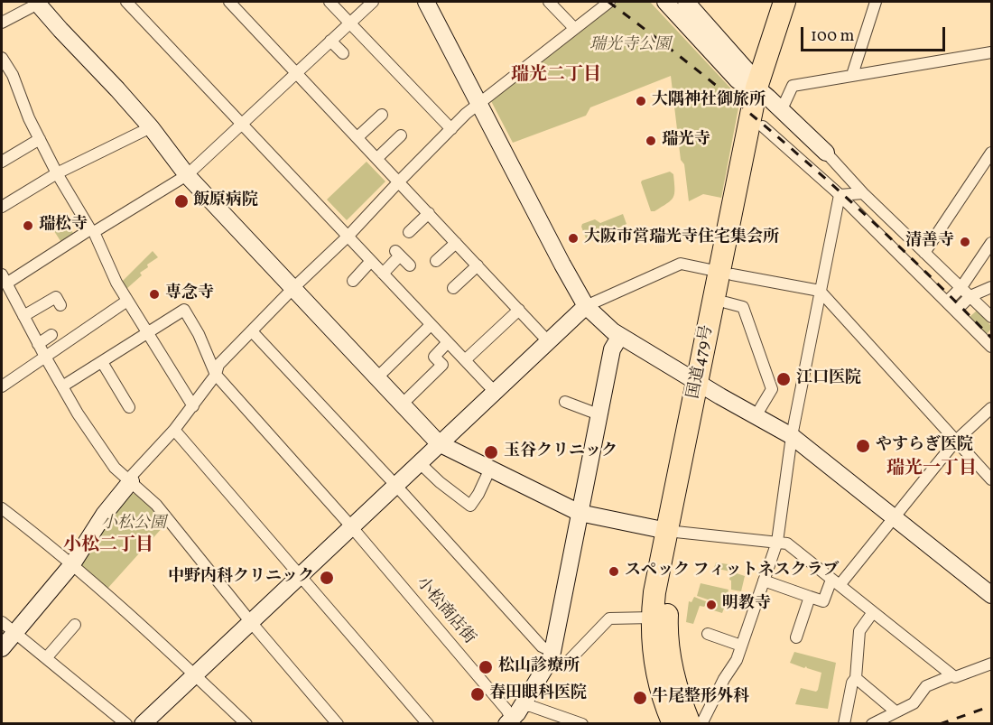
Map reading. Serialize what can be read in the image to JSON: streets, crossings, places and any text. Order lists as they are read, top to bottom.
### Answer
{
  "streets": {
    "highway": ["国道479号"],
    "street": ["小松商店街"]
  },
  "districts": ["瑞光二丁目", "瑞光一丁目", "小松二丁目"],
  "parks": ["瑞光寺公園", "小松公園"],
  "places": [
    "大隅神社御旅所",
    "瑞光寺",
    "飯原病院",
    "瑞松寺",
    "大阪市営瑞光寺住宅集会所",
    "清善寺",
    "専念寺",
    "江口医院",
    "やすらぎ医院",
    "玉谷クリニック",
    "スペック フィットネスクラブ",
    "中野内科クリニック",
    "明教寺",
    "松山診療所",
    "春田眼科医院",
    "牛尾整形外科"
  ],
  "scale_bar": "100 m"
}
